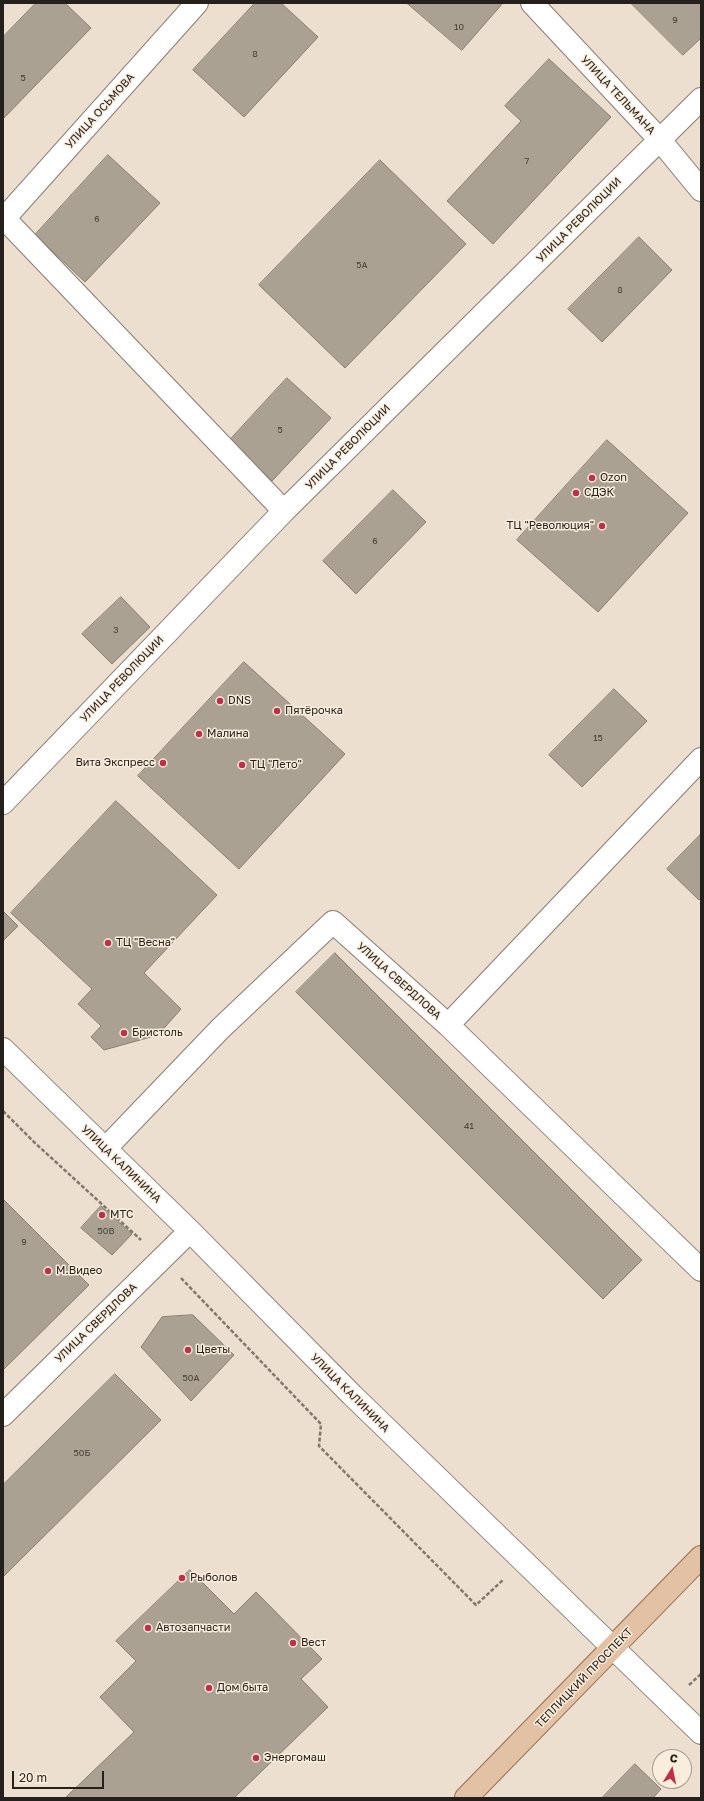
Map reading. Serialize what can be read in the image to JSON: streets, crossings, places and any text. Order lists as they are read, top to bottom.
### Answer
{
  "streets": {
    "main road": ["ТЕПЛИЦКИЙ ПРОСПЕКТ"],
    "street": [
      "УЛИЦА ТЕЛЬМАНА",
      "УЛИЦА ОСЬМОВА",
      "УЛИЦА РЕВОЛЮЦИИ",
      "УЛИЦА СВЕРДЛОВА",
      "УЛИЦА КАЛИНИНА"
    ]
  },
  "crossings": [
    ["УЛИЦА ТЕЛЬМАНА", "УЛИЦА РЕВОЛЮЦИИ"],
    ["УЛИЦА СВЕРДЛОВА", "УЛИЦА КАЛИНИНА"],
    ["УЛИЦА КАЛИНИНА", "ТЕПЛИЦКИЙ ПРОСПЕКТ"]
  ],
  "places": [
    "Ozon",
    "СДЭК",
    "ТЦ \"Революция\"",
    "DNS",
    "Пятёрочка",
    "Малина",
    "Вита Экспресс",
    "ТЦ \"Лето\"",
    "ТЦ \"Весна\"",
    "Бристоль",
    "МТС",
    "М.Видео",
    "Цветы",
    "Рыболов",
    "Автозапчасти",
    "Вест",
    "Дом быта",
    "Энергомаш"
  ],
  "house_numbers": [
    "9",
    "10",
    "8",
    "5",
    "7",
    "6",
    "5А",
    "8",
    "5",
    "6",
    "3",
    "15",
    "41",
    "50В",
    "9",
    "50А",
    "50Б"
  ],
  "scale_bar": "20 m",
  "north": "top"
}
